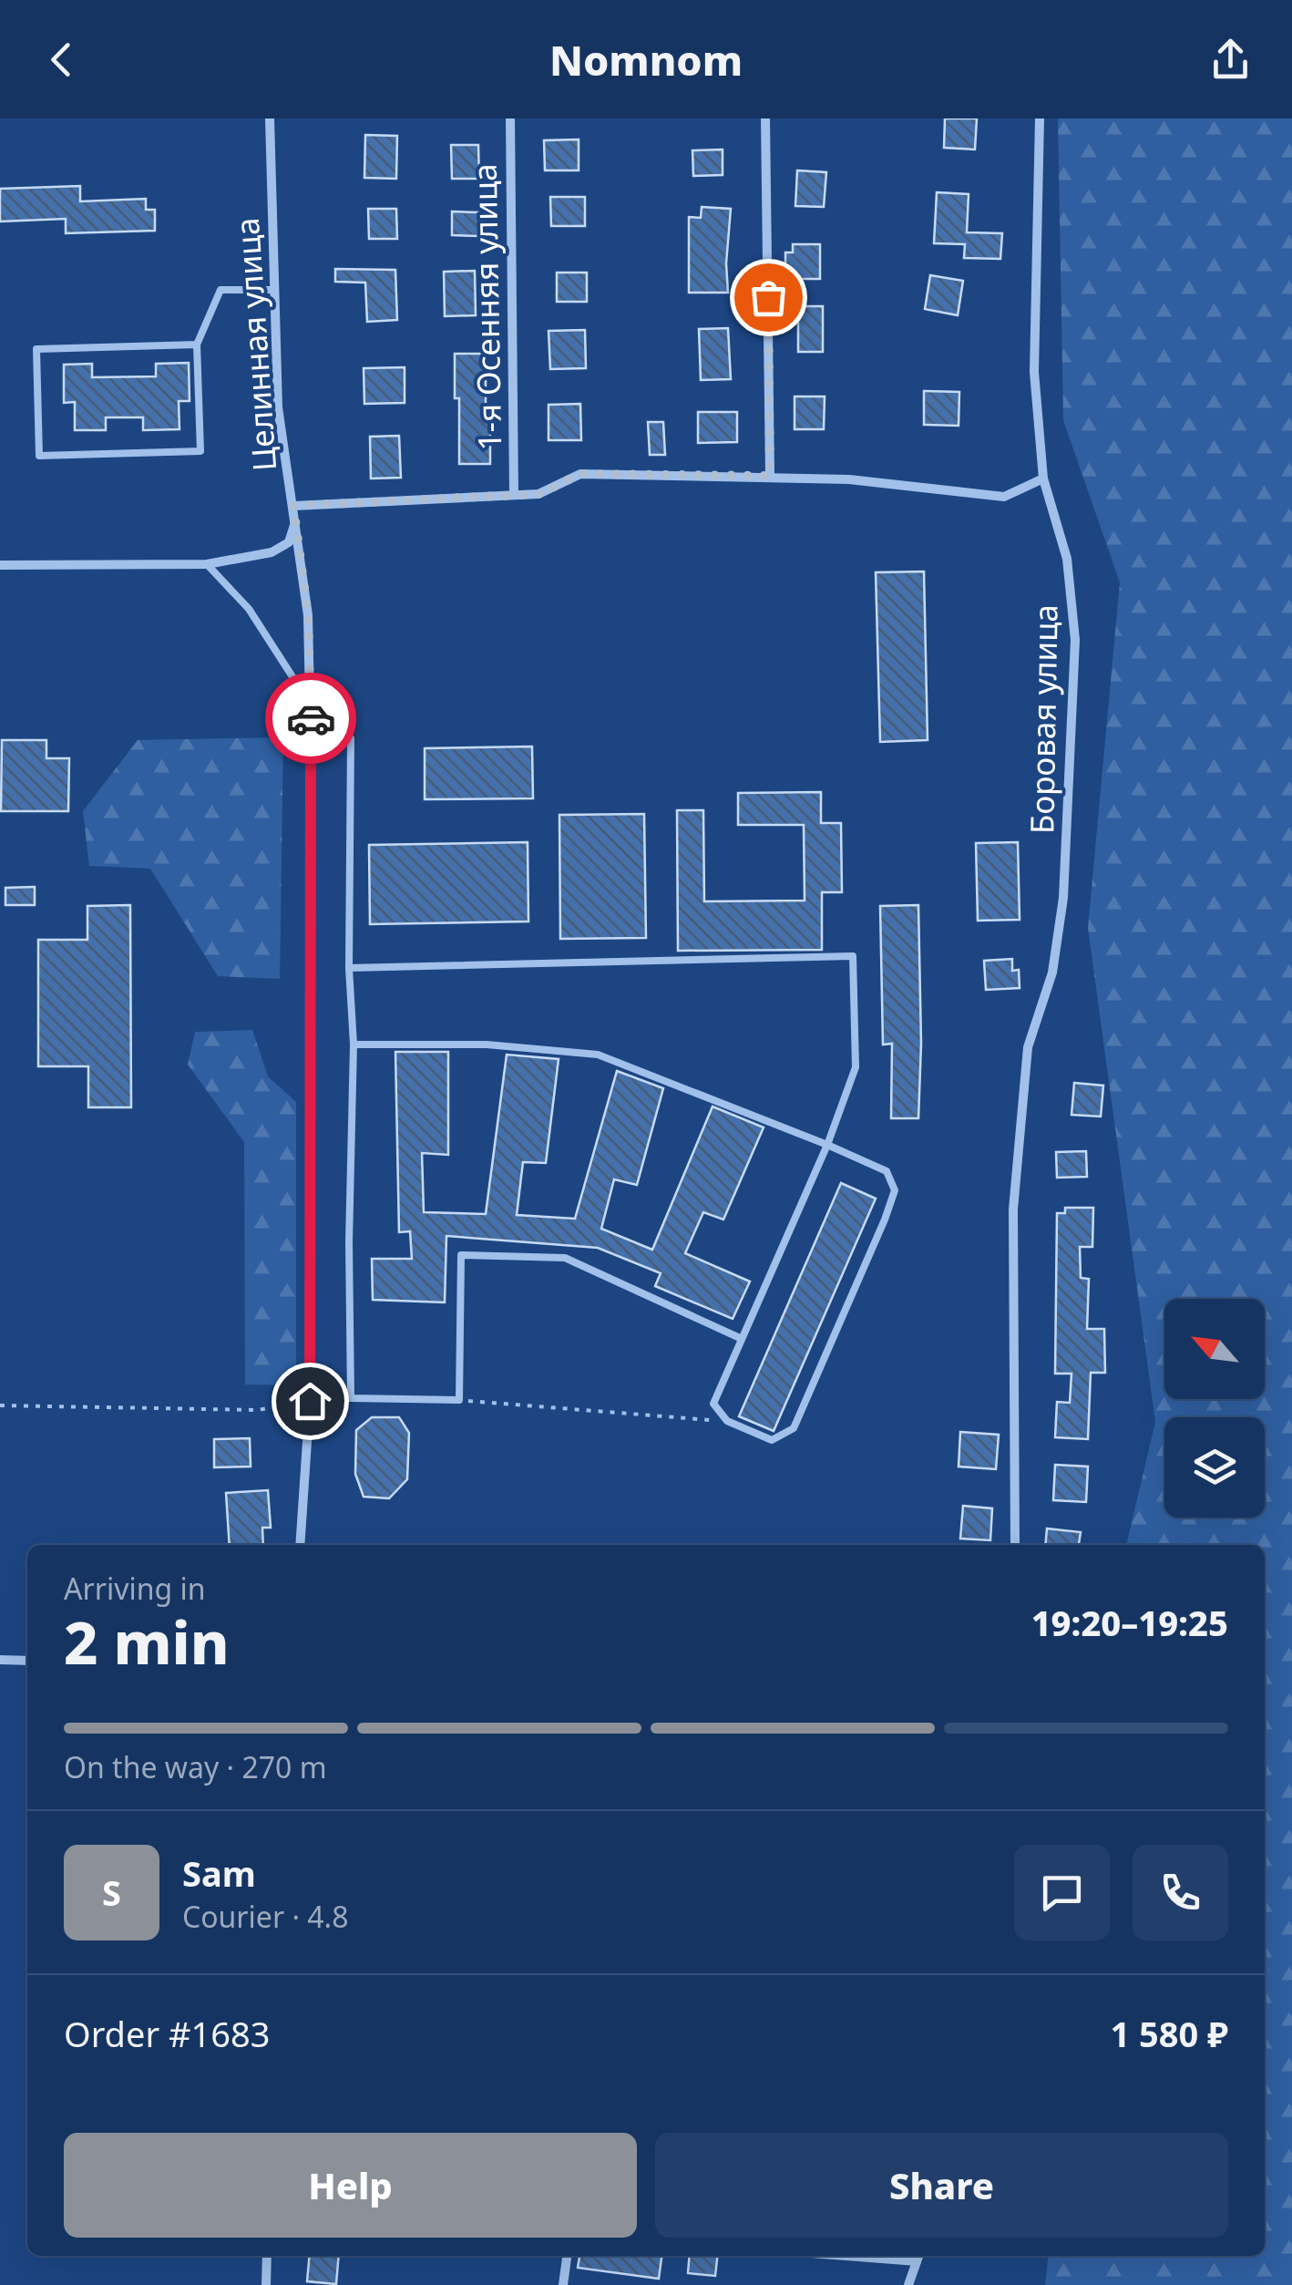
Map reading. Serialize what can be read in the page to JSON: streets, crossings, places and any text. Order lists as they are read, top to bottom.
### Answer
{
  "streets": {
    "street": ["1-я Осенняя улица", "Целинная улица", "Боровая улица"]
  },
  "north": "top left",
  "page": {
    "header": "Nomnom",
    "heading": ["2 min", "Arriving in", "19:20–19:25"],
    "panel": [
      "Sam",
      "Courier · 4.8",
      "Order #1683",
      "1 580 ₽"
    ],
    "bar": "On the way · 270 m",
    "round": "S",
    "buttons": ["Help", "Share"]
  }
}
